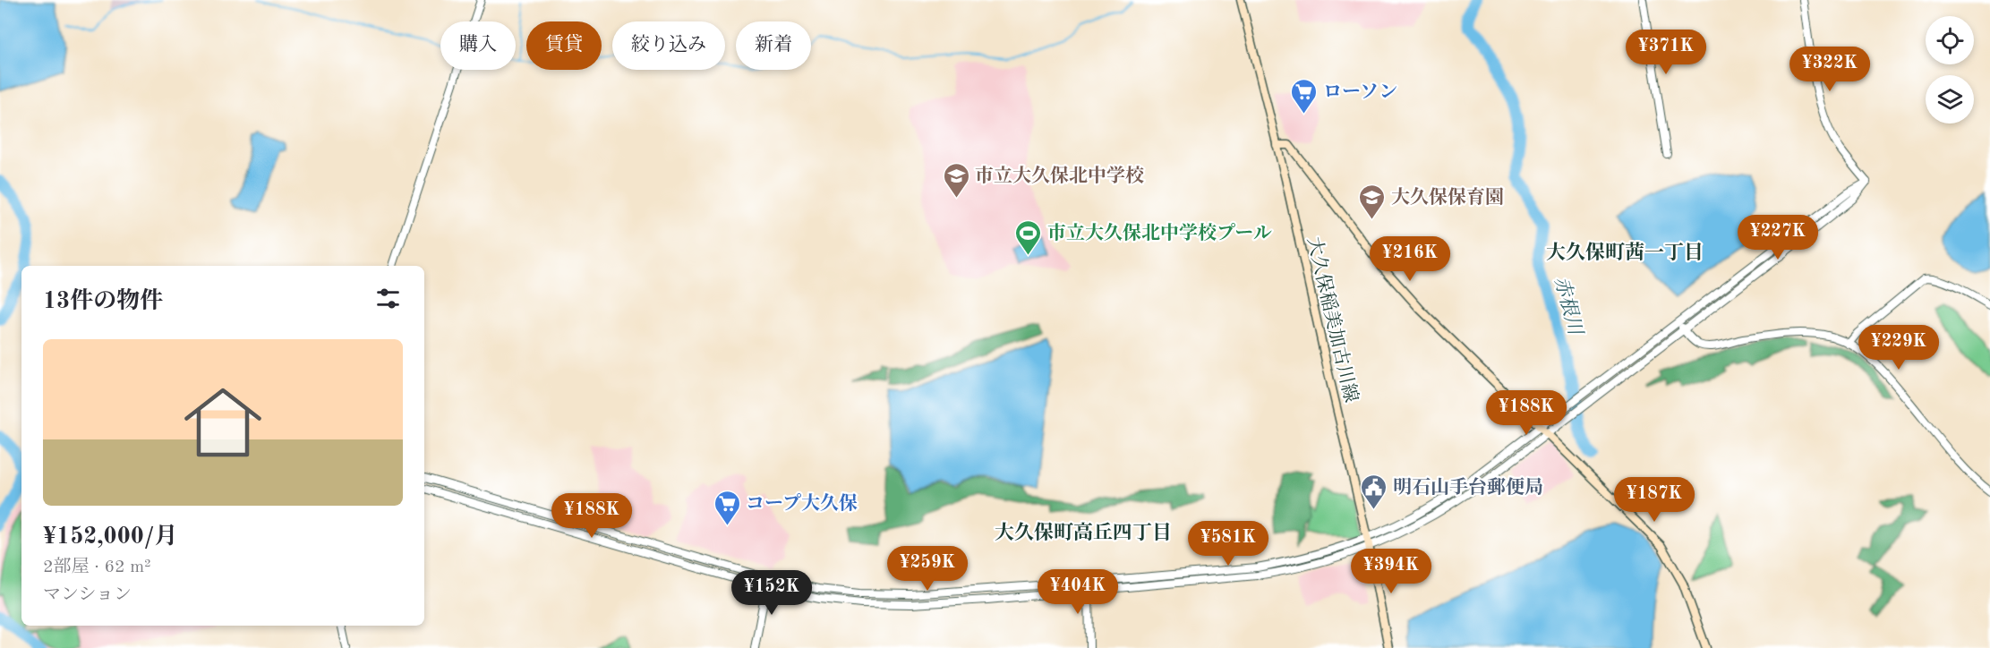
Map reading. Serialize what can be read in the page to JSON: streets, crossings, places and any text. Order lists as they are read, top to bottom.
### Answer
{
  "streets": {
    "main road": ["大久保稲美加古川線"]
  },
  "districts": ["大久保町茜一丁目", "大久保町高丘四丁目"],
  "water": ["赤根川"],
  "places": {
    "supermarket": ["ローソン", "コープ大久保"],
    "school or university": ["市立大久保北中学校", "大久保保育園"],
    "sports": ["市立大久保北中学校プール"],
    "public building": ["明石山手台郵便局"]
  },
  "page": {
    "chip": [
      "購入",
      "賃貸",
      "絞り込み",
      "新着"
    ],
    "price": [
      "¥371K",
      "¥322K",
      "¥227K",
      "¥216K",
      "¥229K",
      "¥188K",
      "¥187K",
      "¥188K",
      "¥581K",
      "¥259K",
      "¥394K",
      "¥404K",
      "¥152K"
    ],
    "heading": "13件の物件",
    "list": [
      {
        "name": "¥152,000/月",
        "note": "2部屋 · 62 m² · マンション"
      }
    ]
  }
}
